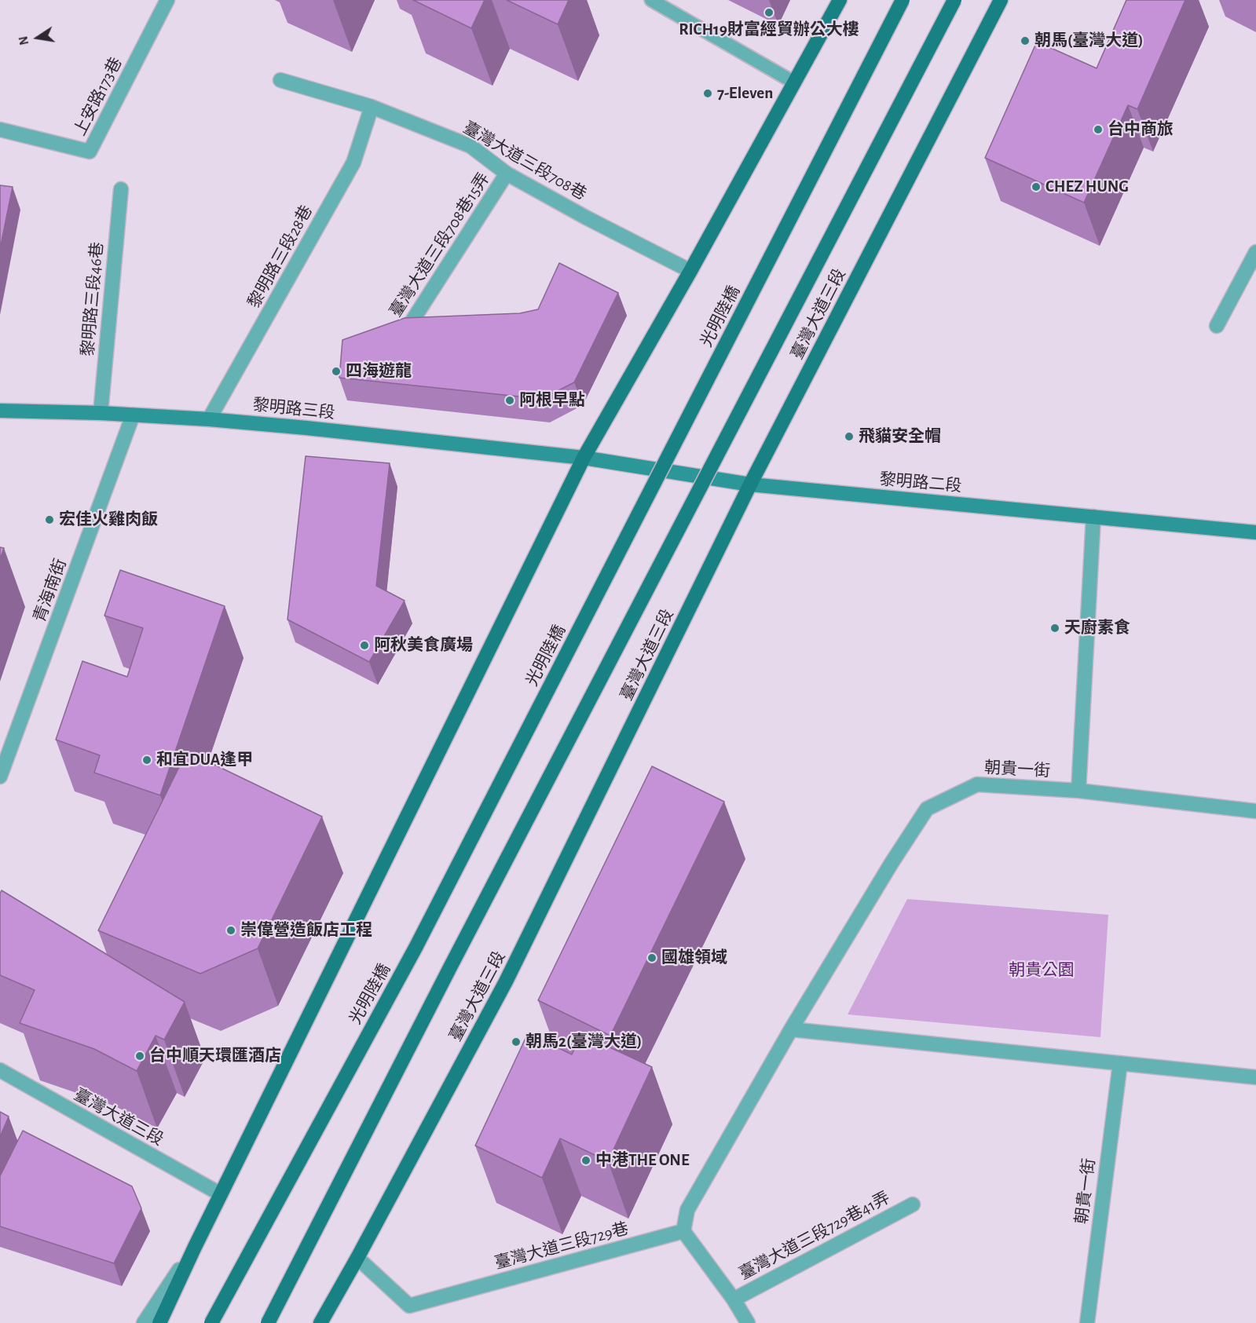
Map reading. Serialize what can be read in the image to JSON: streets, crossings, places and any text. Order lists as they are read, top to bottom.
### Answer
{
  "streets": {
    "main road": [
      "臺灣大道三段",
      "光明陸橋",
      "黎明路三段",
      "黎明路二段"
    ],
    "street": [
      "上安路173巷",
      "臺灣大道三段708巷",
      "臺灣大道三段708巷15弄",
      "黎明路三段28巷",
      "黎明路三段46巷",
      "青海南街",
      "朝貴一街",
      "臺灣大道三段729巷41弄",
      "臺灣大道三段729巷"
    ]
  },
  "crossings": [
    ["臺灣大道三段708巷", "臺灣大道三段708巷15弄"],
    ["臺灣大道三段708巷", "黎明路三段28巷"],
    ["黎明路三段28巷", "黎明路三段"],
    ["黎明路三段46巷", "黎明路三段"],
    ["臺灣大道三段", "黎明路二段"],
    ["臺灣大道三段", "臺灣大道三段729巷"],
    ["黎明路三段", "黎明路二段"],
    ["黎明路三段", "青海南街"],
    ["朝貴一街", "臺灣大道三段729巷"]
  ],
  "parks": ["朝貴公園"],
  "places": [
    "RICH19財富經貿辦公大樓",
    "朝馬(臺灣大道)",
    "7-Eleven",
    "台中商旅",
    "CHEZ HUNG",
    "四海遊龍",
    "阿根早點",
    "飛貓安全帽",
    "宏佳火雞肉飯",
    "天廚素食",
    "阿秋美食廣場",
    "和宜DUA逢甲",
    "崇偉營造飯店工程",
    "國雄領域",
    "朝馬2(臺灣大道)",
    "台中順天環匯酒店",
    "中港THE ONE"
  ],
  "north": "left"
}
